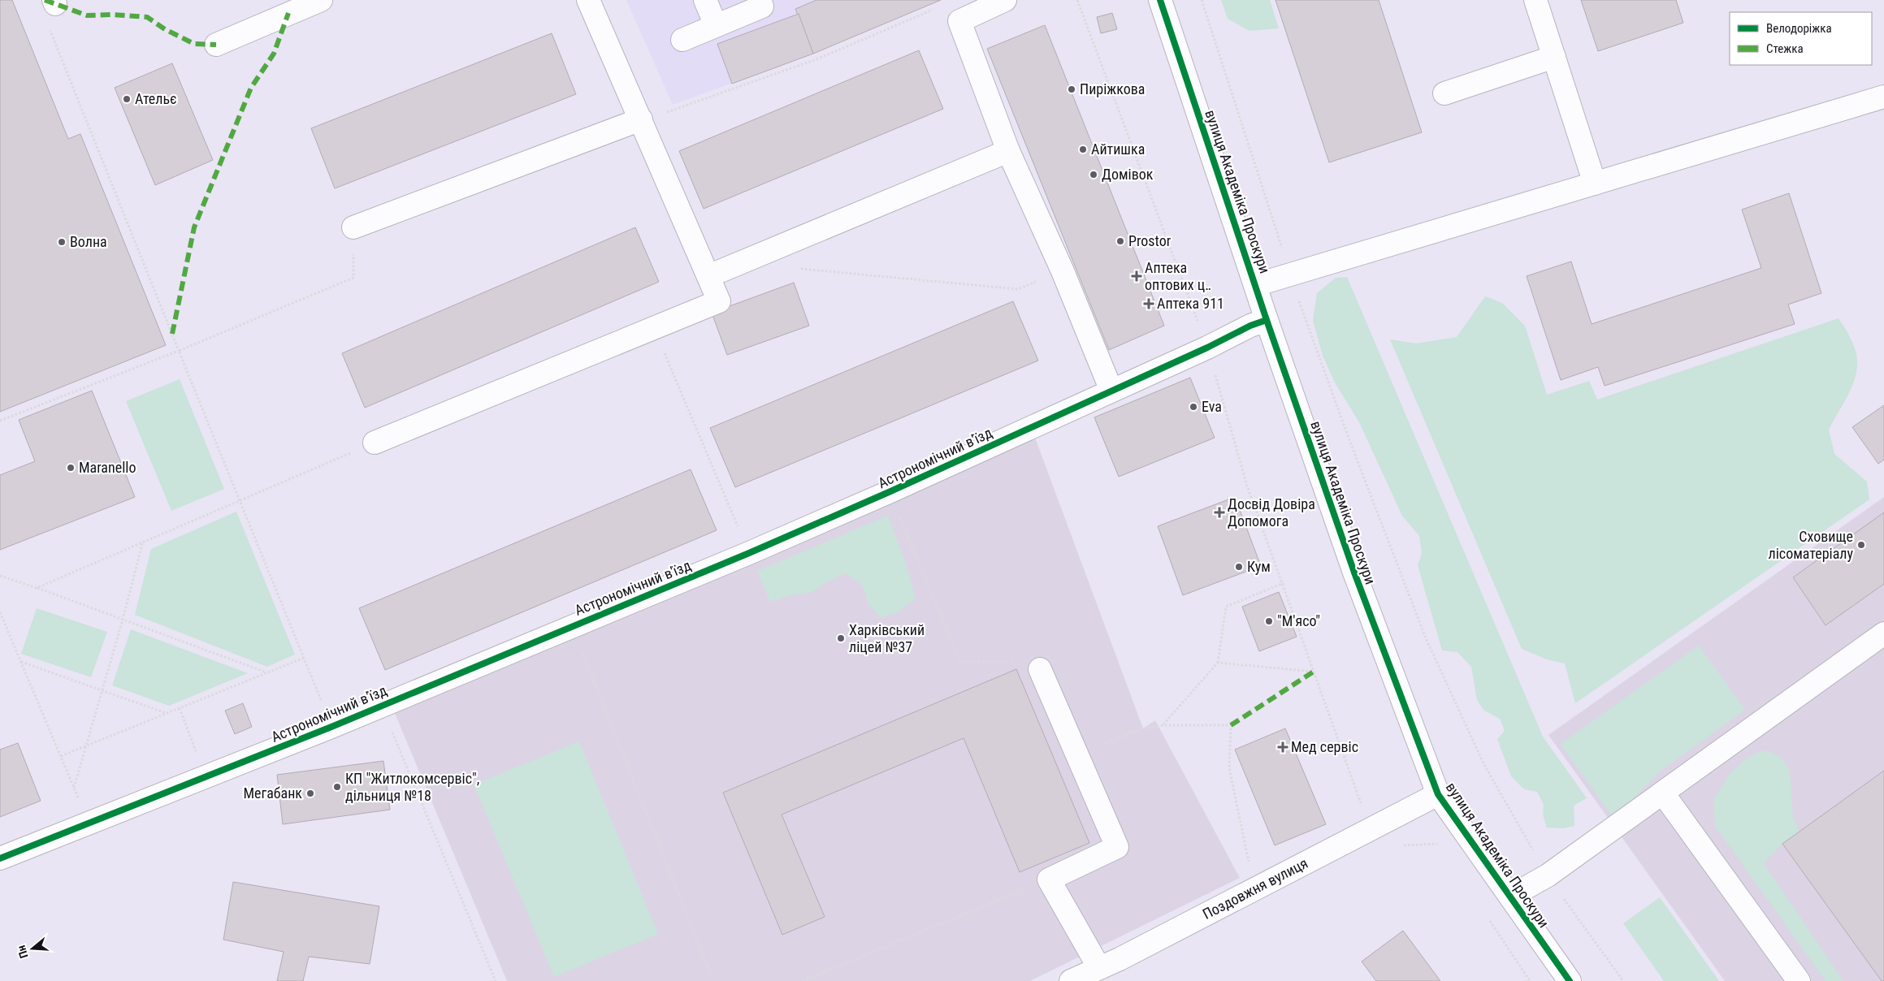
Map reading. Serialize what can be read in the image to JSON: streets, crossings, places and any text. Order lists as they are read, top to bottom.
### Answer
{
  "streets": {
    "street": ["вулиця Академіка Проскури", "Астрономічний в'їзд", "Поздовжня вулиця"]
  },
  "crossings": [
    ["вулиця Академіка Проскури", "Астрономічний в'їзд"],
    ["вулиця Академіка Проскури", "Поздовжня вулиця"]
  ],
  "places": {
    "other": [
      "Пиріжкова",
      "Ательє",
      "Айтишка",
      "Домівок",
      "Prostor",
      "Волна",
      "Eva",
      "Maranello",
      "Сховище лісоматеріалу",
      "Кум",
      "\"М'ясо\"",
      "Харківський ліцей №37",
      "КП \"Житлокомсервіс\", дільниця №18",
      "Мегабанк"
    ],
    "health": [
      "Аптека оптових ц‥",
      "Аптека 911",
      "Досвід Довіра Допомога",
      "Мед сервіс"
    ]
  },
  "legend": ["Велодоріжка", "Стежка"],
  "north": "left"
}
